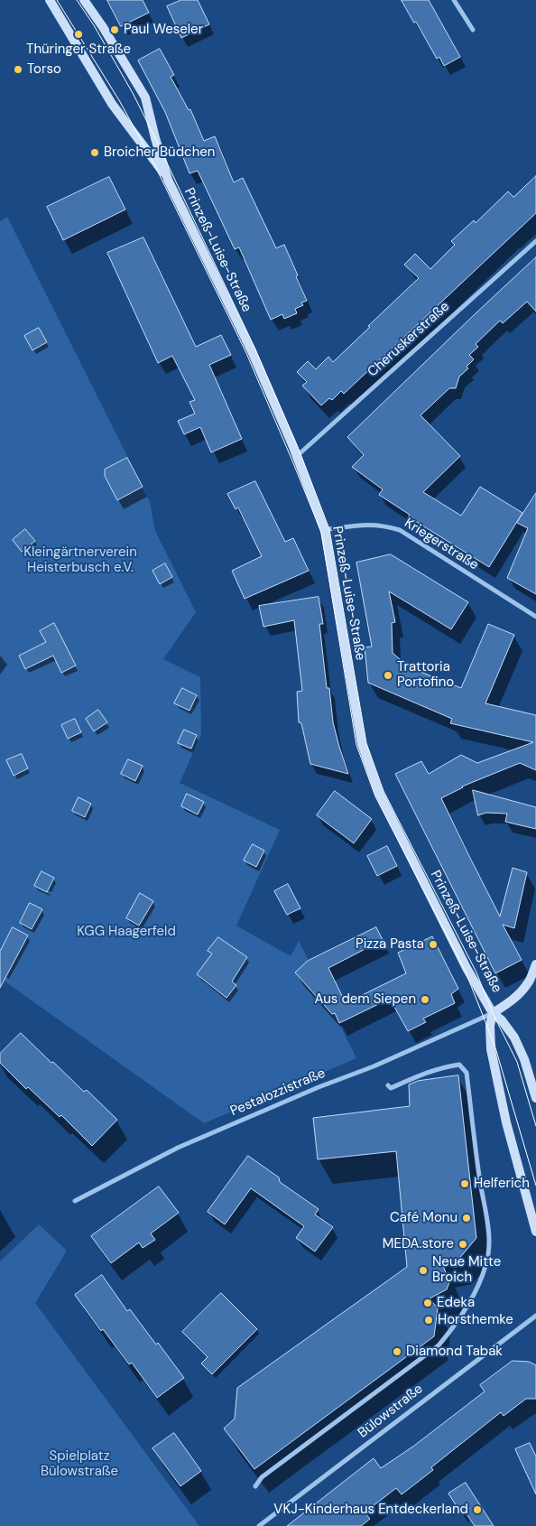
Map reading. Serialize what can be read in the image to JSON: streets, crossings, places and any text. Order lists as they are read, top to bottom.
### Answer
{
  "streets": {
    "main road": ["Prinzeß-Luise-Straße"],
    "street": [
      "Cheruskerstraße",
      "Kriegerstraße",
      "Pestalozzistraße",
      "Bülowstraße"
    ]
  },
  "crossings": [
    ["Prinzeß-Luise-Straße", "Cheruskerstraße"],
    ["Prinzeß-Luise-Straße", "Kriegerstraße"],
    ["Prinzeß-Luise-Straße", "Pestalozzistraße"]
  ],
  "parks": ["Kleingärtnerverein Heisterbusch e.V.", "KGG Haagerfeld", "Spielplatz Bülowstraße"],
  "places": [
    "Paul Weseler",
    "Thüringer Straße",
    "Torso",
    "Broicher Büdchen",
    "Trattoria Portofino",
    "Pizza Pasta",
    "Aus dem Siepen",
    "Helferich",
    "Café Monu",
    "MEDA.store",
    "Neue Mitte Broich",
    "Edeka",
    "Horsthemke",
    "Diamond Tabak",
    "VKJ-Kinderhaus Entdeckerland"
  ]
}
